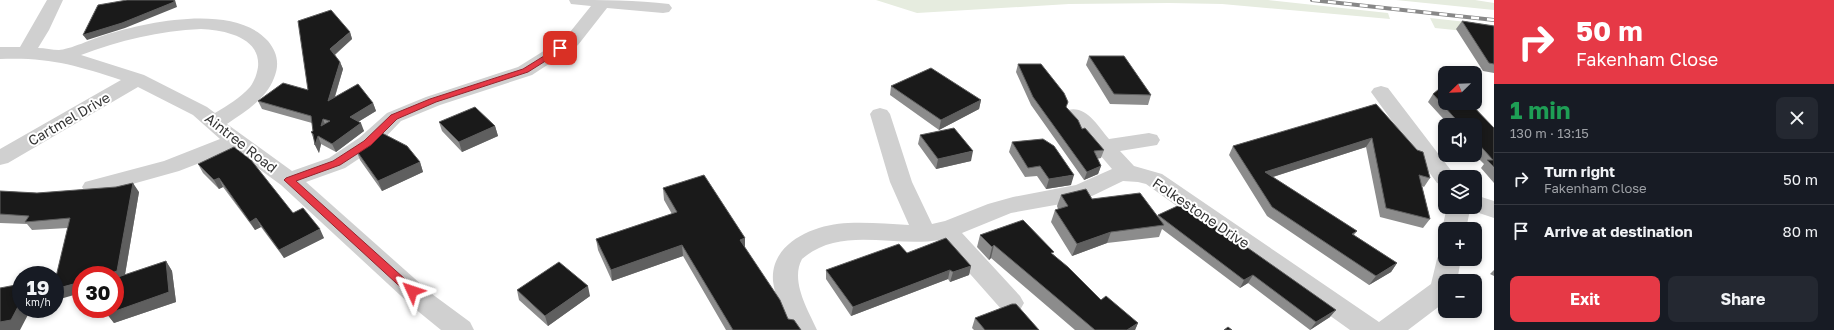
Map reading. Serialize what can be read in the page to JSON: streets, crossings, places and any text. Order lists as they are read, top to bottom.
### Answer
{
  "streets": {
    "street": ["Cartmel Drive", "Aintree Road", "Folkestone Drive"]
  },
  "crossings": [
    ["Cartmel Drive", "Aintree Road"]
  ],
  "north": "bottom left",
  "page": {
    "turn": ["50 m", "Fakenham Close"],
    "map_buttons": ["+", "−"],
    "heading": ["1 min", "130 m · 13:15"],
    "list": [
      {
        "name": "Turn right",
        "note": "Fakenham Close",
        "value": "50 m"
      },
      {
        "name": "Arrive at destination",
        "value": "80 m"
      }
    ],
    "speed": "19 km/h",
    "limit": "30",
    "buttons": ["Exit", "Share"]
  }
}
